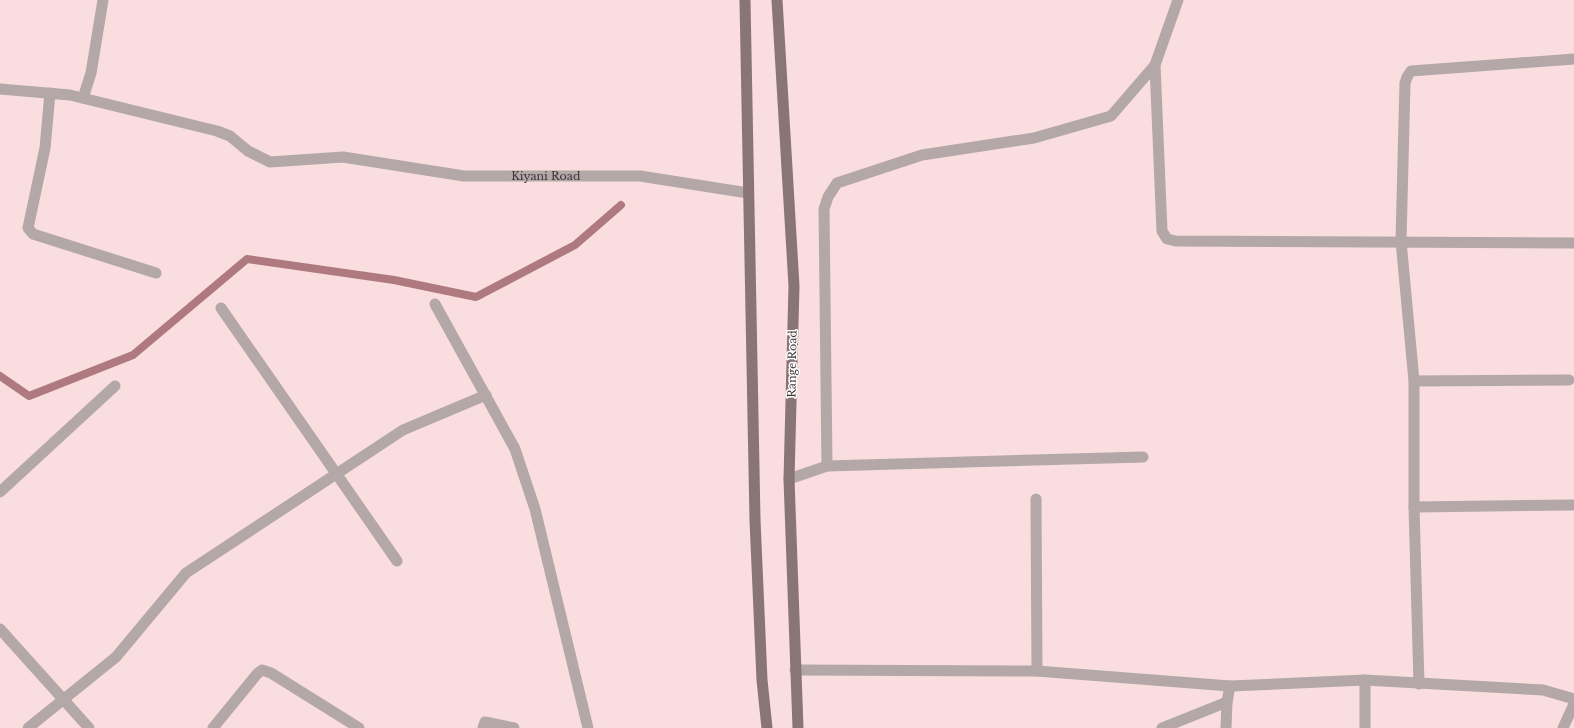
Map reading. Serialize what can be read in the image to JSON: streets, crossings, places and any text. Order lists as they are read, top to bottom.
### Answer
{
  "streets": {
    "main road": ["Range Road"],
    "street": ["Kiyani Road"]
  }
}
